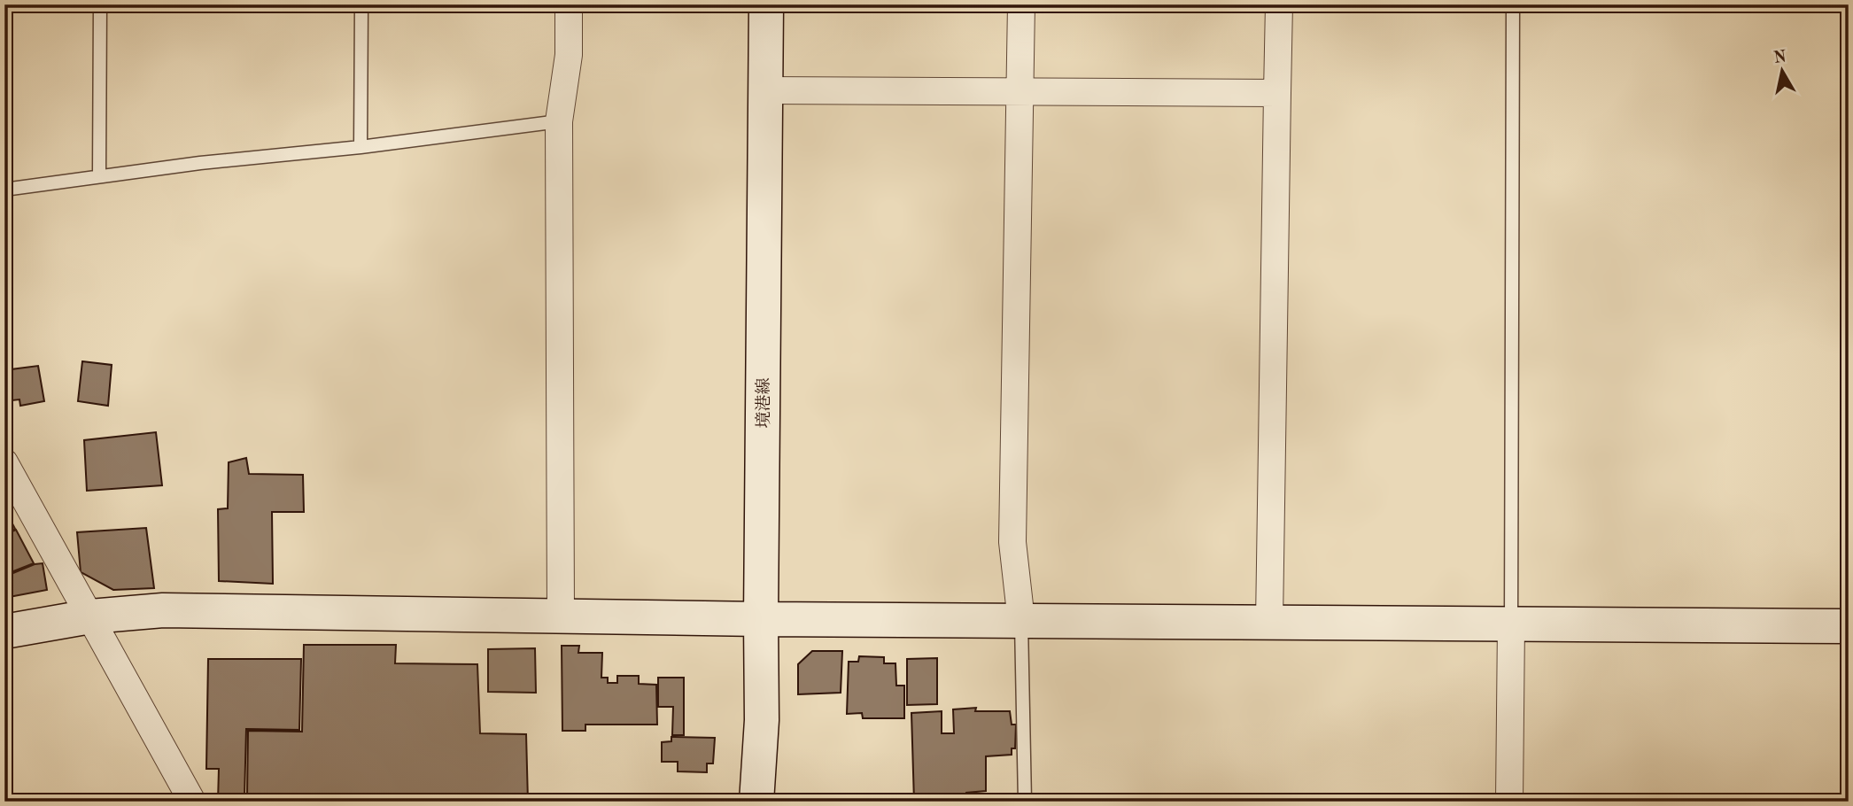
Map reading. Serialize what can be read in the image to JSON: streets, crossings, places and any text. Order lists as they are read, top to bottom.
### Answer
{
  "streets": {
    "street": ["境港線"]
  },
  "north": "top"
}
